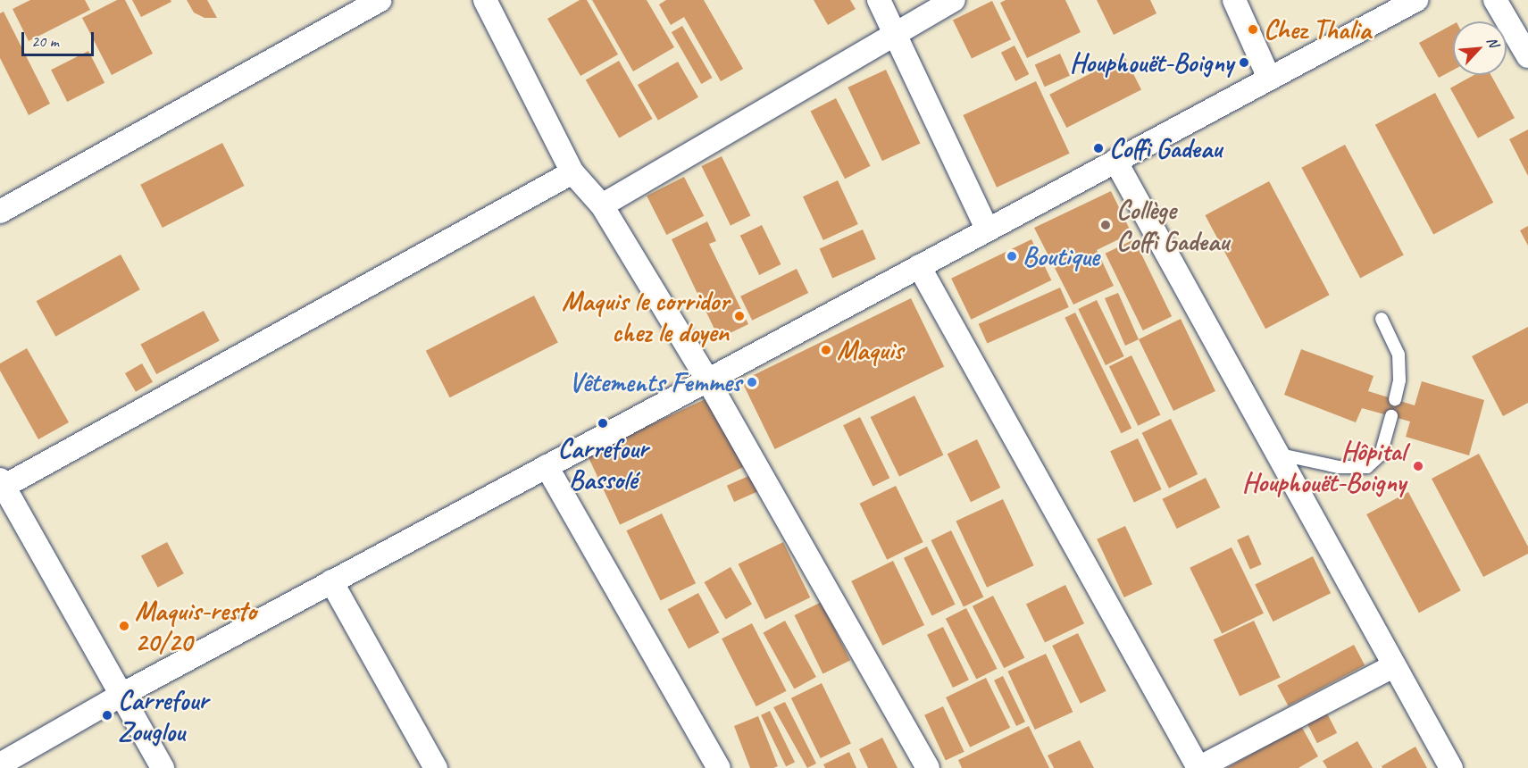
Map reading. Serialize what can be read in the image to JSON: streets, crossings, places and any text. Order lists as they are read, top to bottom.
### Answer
{
  "places": [
    "Chez Thalia",
    "Houphouët-Boigny",
    "Coffi Gadeau",
    "Collège Coffi Gadeau",
    "Boutique",
    "Maquis le corridor chez le doyen",
    "Maquis",
    "Vêtements Femmes",
    "Carrefour Bassolé",
    "Hôpital Houphouët-Boigny",
    "Maquis-resto 20/20",
    "Carrefour Zouglou"
  ],
  "scale_bar": "20 m",
  "north": "top right"
}
